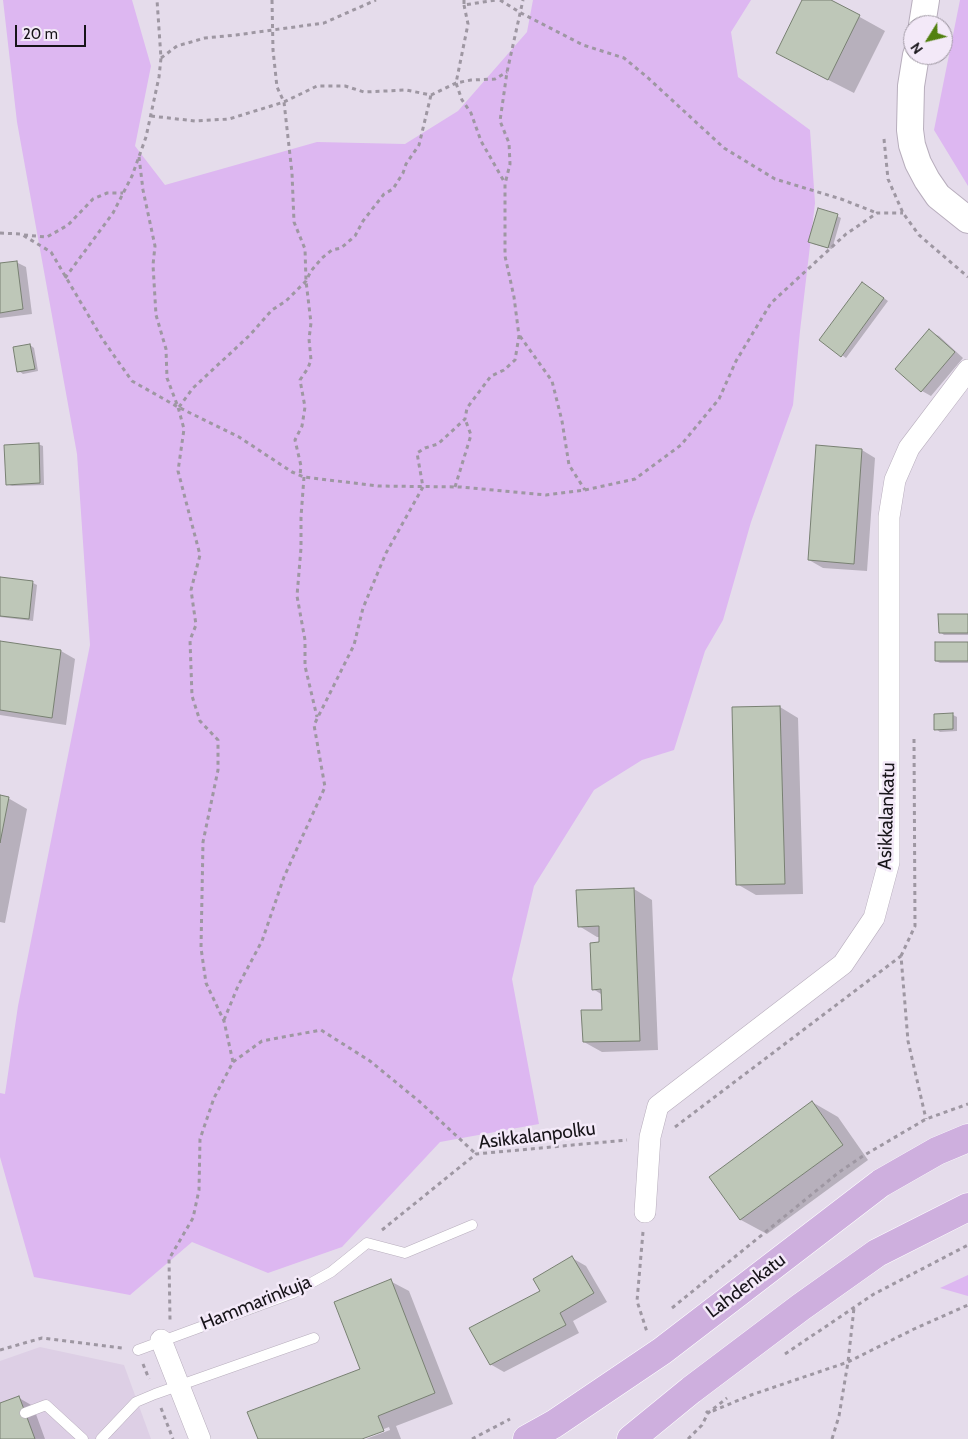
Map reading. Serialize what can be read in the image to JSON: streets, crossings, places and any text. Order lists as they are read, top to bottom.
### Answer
{
  "streets": {
    "main road": ["Lahdenkatu"],
    "street": ["Asikkalankatu"],
    "lane": ["Hammarinkuja"],
    "path": ["Asikkalanpolku"]
  },
  "crossings": [
    ["Asikkalankatu", "Asikkalanpolku"],
    ["Asikkalanpolku", "Hammarinkuja"]
  ],
  "scale_bar": "20 m",
  "north": "bottom left"
}
